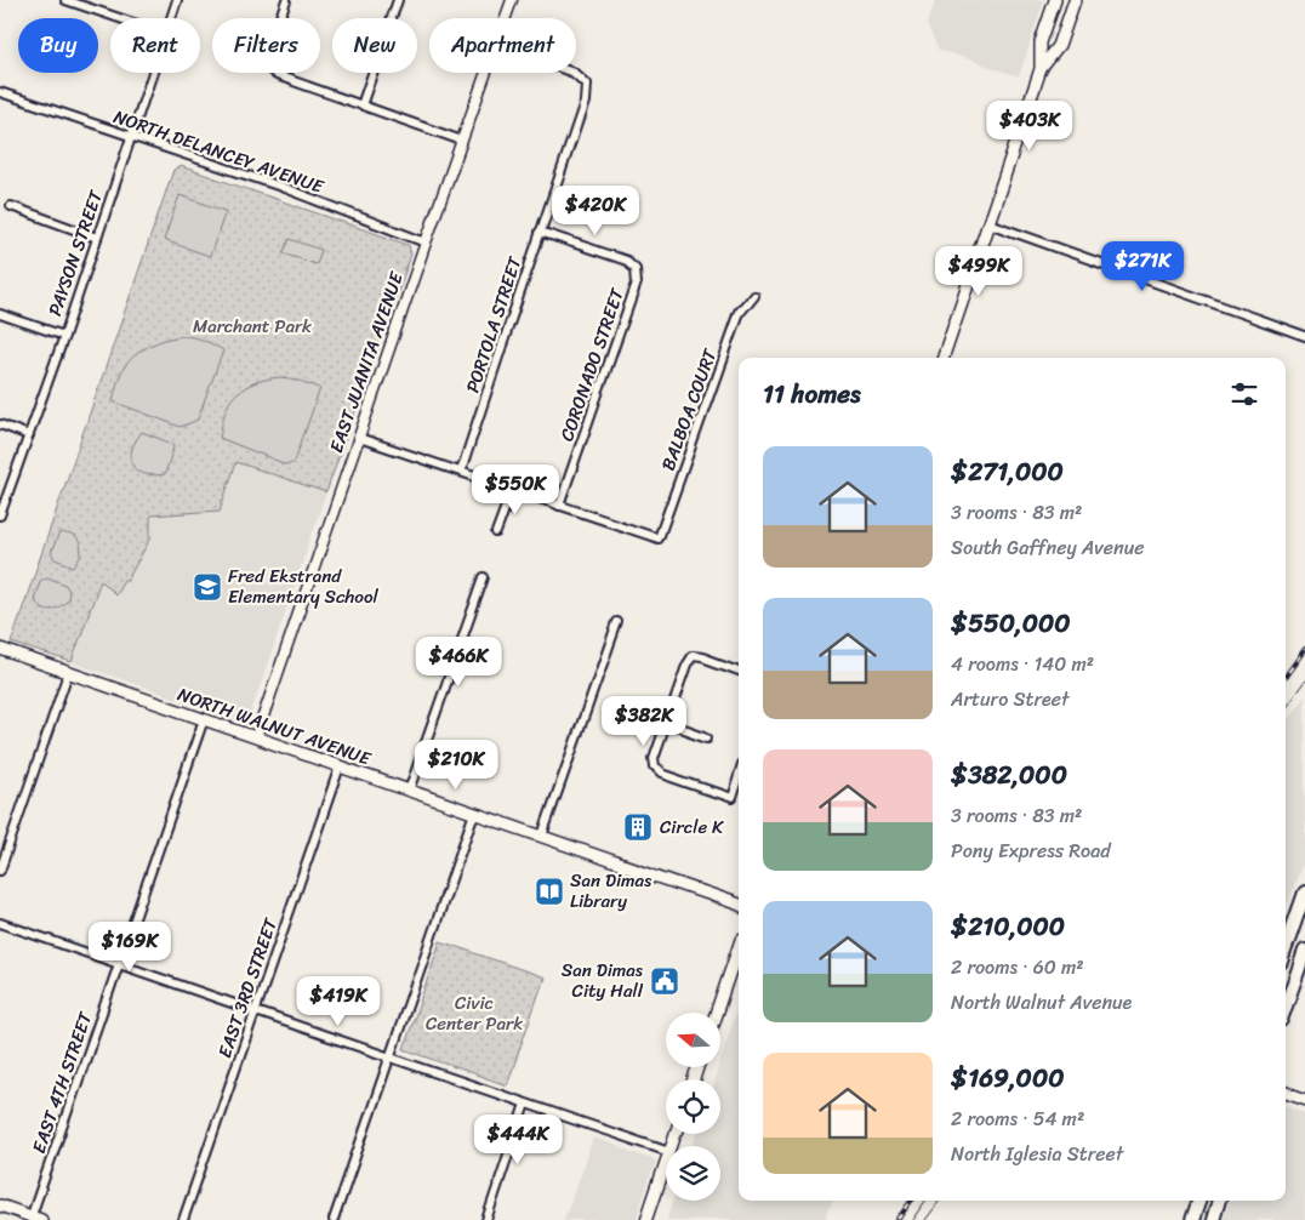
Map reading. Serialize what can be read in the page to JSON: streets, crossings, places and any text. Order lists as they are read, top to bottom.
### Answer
{
  "streets": {
    "main road": ["NORTH WALNUT AVENUE"],
    "street": [
      "NORTH DELANCEY AVENUE",
      "PAYSON STREET",
      "PORTOLA STREET",
      "EAST JUANITA AVENUE",
      "CORONADO STREET",
      "BALBOA COURT",
      "EAST 3RD STREET",
      "EAST 4TH STREET"
    ]
  },
  "crossings": [
    ["NORTH DELANCEY AVENUE", "PAYSON STREET"],
    ["NORTH DELANCEY AVENUE", "EAST JUANITA AVENUE"],
    ["PORTOLA STREET", "CORONADO STREET"],
    ["EAST JUANITA AVENUE", "NORTH WALNUT AVENUE"],
    ["CORONADO STREET", "BALBOA COURT"],
    ["NORTH WALNUT AVENUE", "EAST 3RD STREET"],
    ["NORTH WALNUT AVENUE", "EAST 4TH STREET"]
  ],
  "parks": ["Marchant Park", "Civic Center Park"],
  "places": {
    "school or university": ["Fred Ekstrand Elementary School"],
    "building": ["Circle K"],
    "library": ["San Dimas Library"],
    "public building": ["San Dimas City Hall"]
  },
  "north": "left",
  "page": {
    "chip": [
      "Buy",
      "Rent",
      "Filters",
      "New",
      "Apartment"
    ],
    "price": [
      "$403K",
      "$420K",
      "$271K",
      "$499K",
      "$550K",
      "$466K",
      "$382K",
      "$210K",
      "$169K",
      "$419K",
      "$444K"
    ],
    "heading": "11 homes",
    "list": [
      {
        "name": "$271,000",
        "note": "3 rooms · 83 m² · South Gaffney Avenue"
      },
      {
        "name": "$550,000",
        "note": "4 rooms · 140 m² · Arturo Street"
      },
      {
        "name": "$382,000",
        "note": "3 rooms · 83 m² · Pony Express Road"
      },
      {
        "name": "$210,000",
        "note": "2 rooms · 60 m² · North Walnut Avenue"
      },
      {
        "name": "$169,000",
        "note": "2 rooms · 54 m² · North Iglesia Street"
      }
    ]
  }
}
